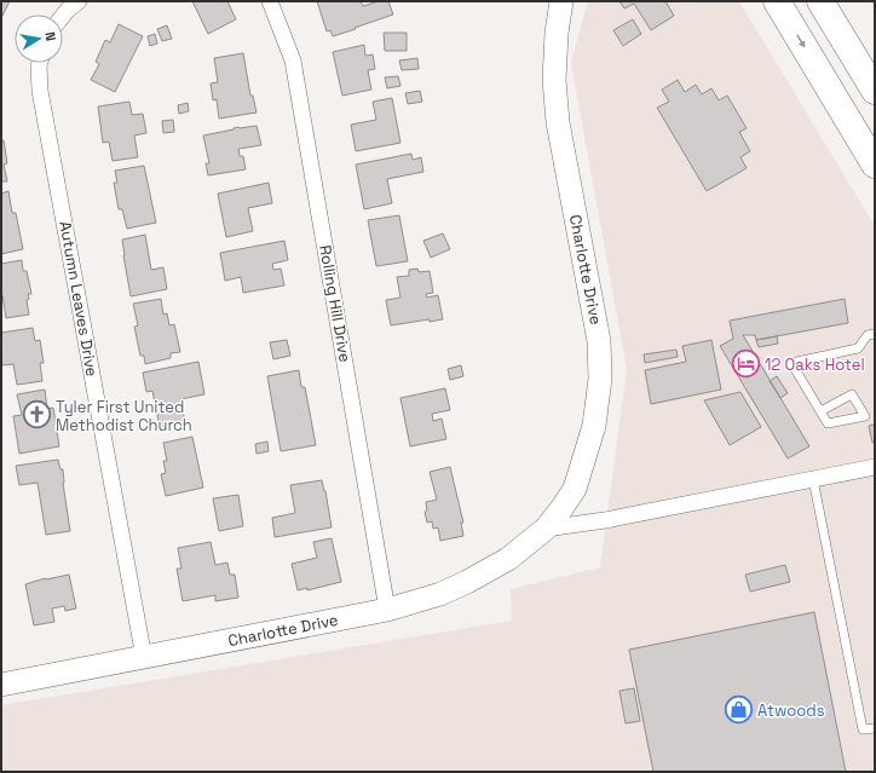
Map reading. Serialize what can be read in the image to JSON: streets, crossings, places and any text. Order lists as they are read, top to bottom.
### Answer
{
  "streets": {
    "street": ["Charlotte Drive", "Autumn Leaves Drive", "Rolling Hill Drive"]
  },
  "crossings": [
    ["Charlotte Drive", "Autumn Leaves Drive"],
    ["Charlotte Drive", "Rolling Hill Drive"]
  ],
  "places": {
    "hotel": ["12 Oaks Hotel"],
    "church": ["Tyler First United Methodist Church"],
    "shop": ["Atwoods"]
  },
  "north": "right"
}
